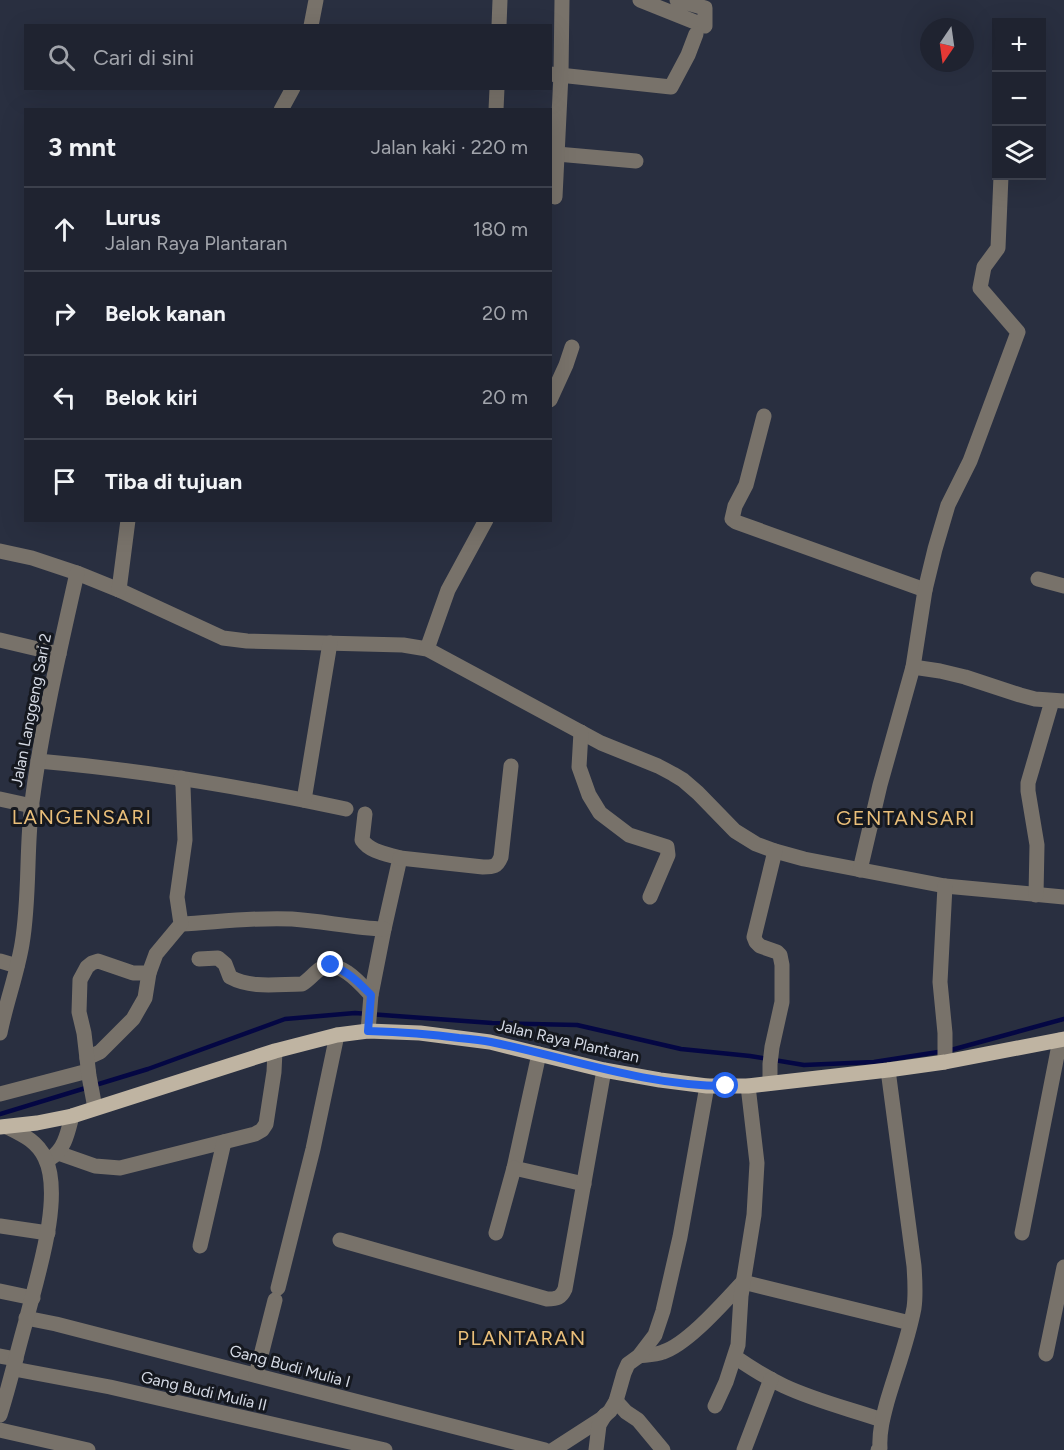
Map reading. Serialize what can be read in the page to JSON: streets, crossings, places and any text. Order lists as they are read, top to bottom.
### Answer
{
  "streets": {
    "main road": ["Jalan Raya Plantaran"],
    "street": ["Jalan Langgeng Sari 2", "Gang Budi Mulia I", "Gang Budi Mulia II"]
  },
  "districts": ["LANGENSARI", "GENTANSARI", "PLANTARAN"],
  "north": "bottom",
  "page": {
    "map_buttons": ["+", "−"],
    "search": "Cari di sini",
    "heading": ["3 mnt", "Jalan kaki · 220 m"],
    "list": [
      ["Lurus", "Jalan Raya Plantaran", "180 m"],
      ["Belok kanan", "20 m"],
      ["Belok kiri", "20 m"],
      "Tiba di tujuan"
    ]
  }
}
